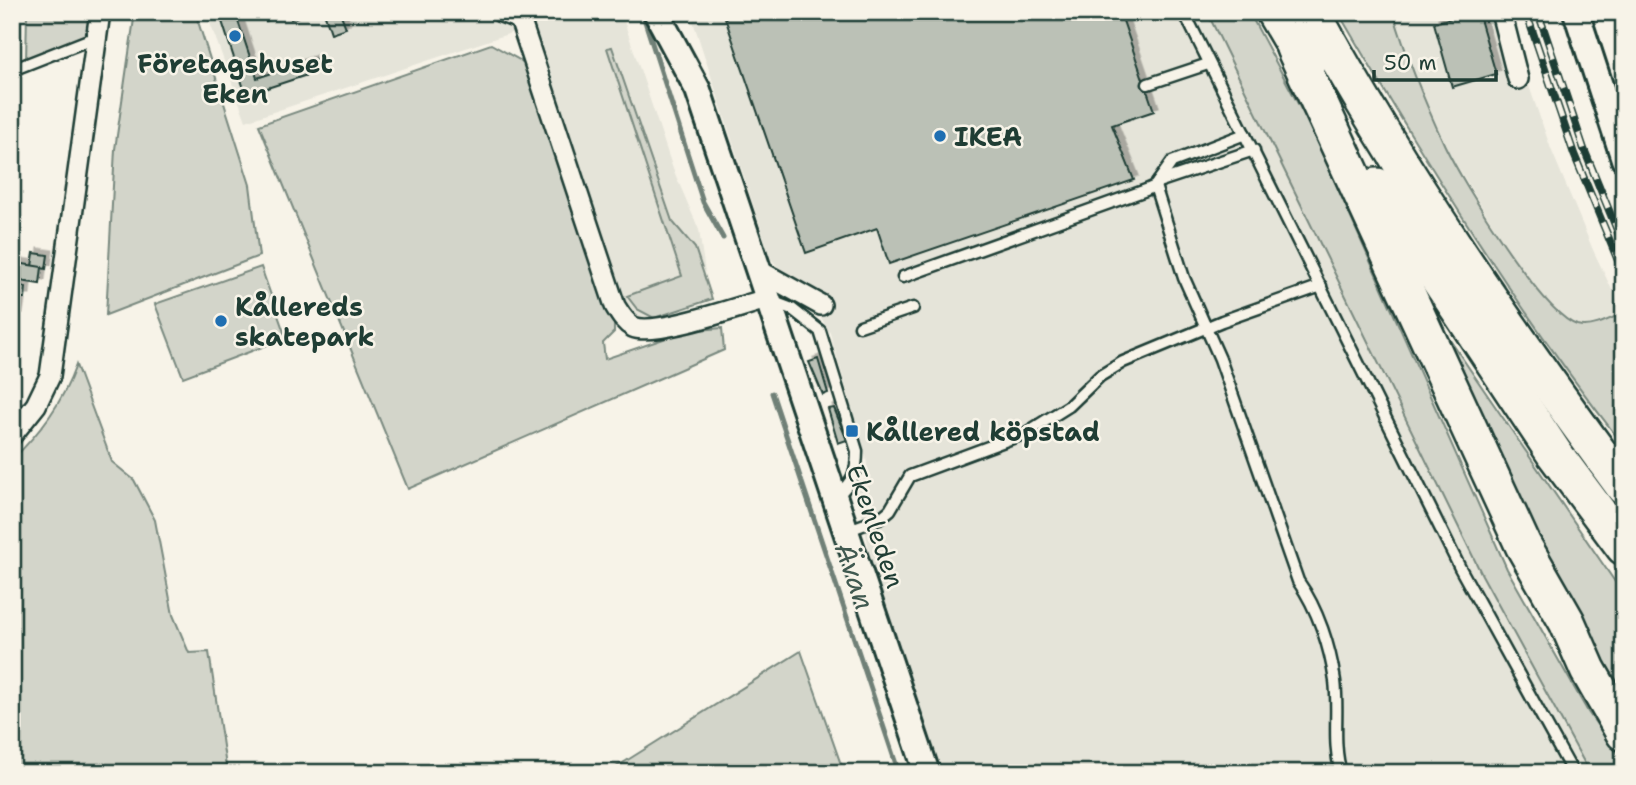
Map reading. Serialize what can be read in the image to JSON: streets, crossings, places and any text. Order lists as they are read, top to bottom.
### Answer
{
  "streets": {
    "street": ["Ekenleden"]
  },
  "water": ["Ävan"],
  "places": {
    "other": ["Företagshuset Eken", "IKEA", "Kållereds skatepark"],
    "transit": ["Kållered köpstad"]
  },
  "scale_bar": "50 m"
}
